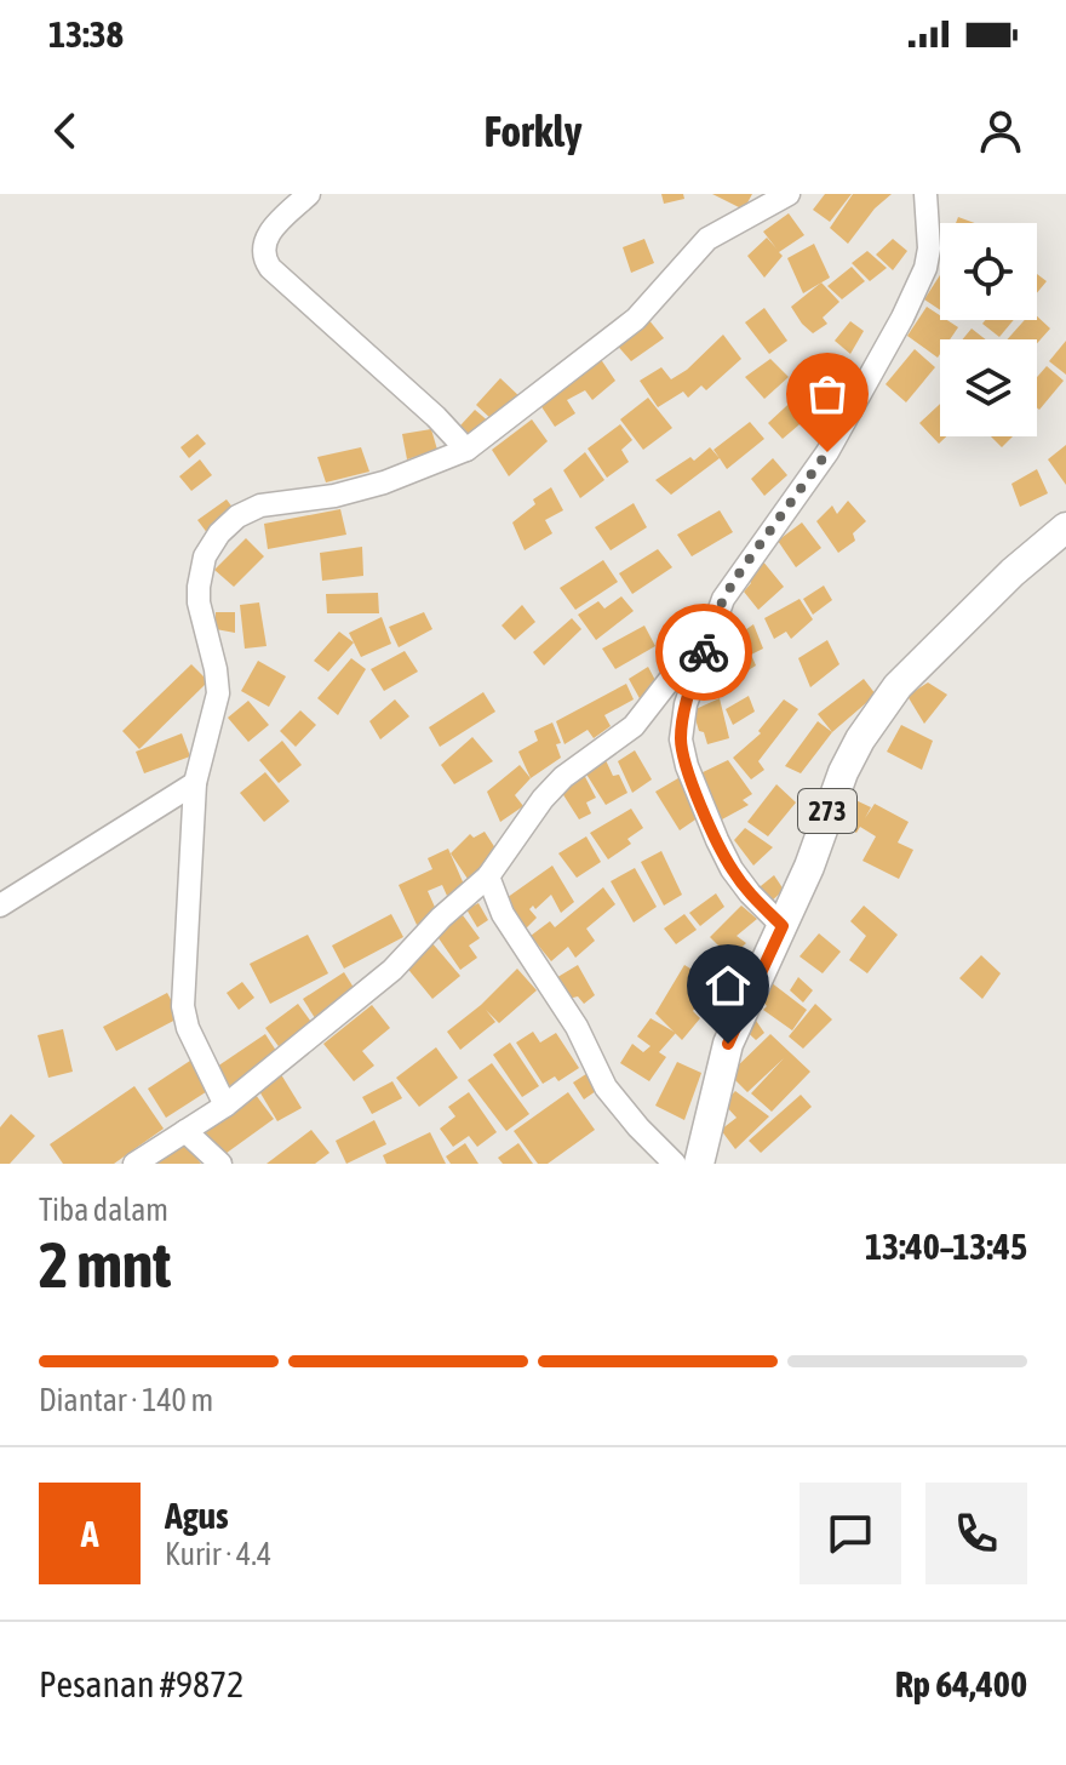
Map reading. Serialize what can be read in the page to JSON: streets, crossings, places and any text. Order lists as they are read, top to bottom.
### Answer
{
  "streets": {
    "main road": ["273"]
  },
  "page": {
    "status": "13:38",
    "header": "Forkly",
    "heading": ["2 mnt", "Tiba dalam", "13:40–13:45"],
    "panel": [
      "Agus",
      "Kurir · 4.4",
      "Pesanan #9872",
      "Rp 64,400"
    ],
    "bar": "Diantar · 140 m",
    "round": "A"
  }
}
